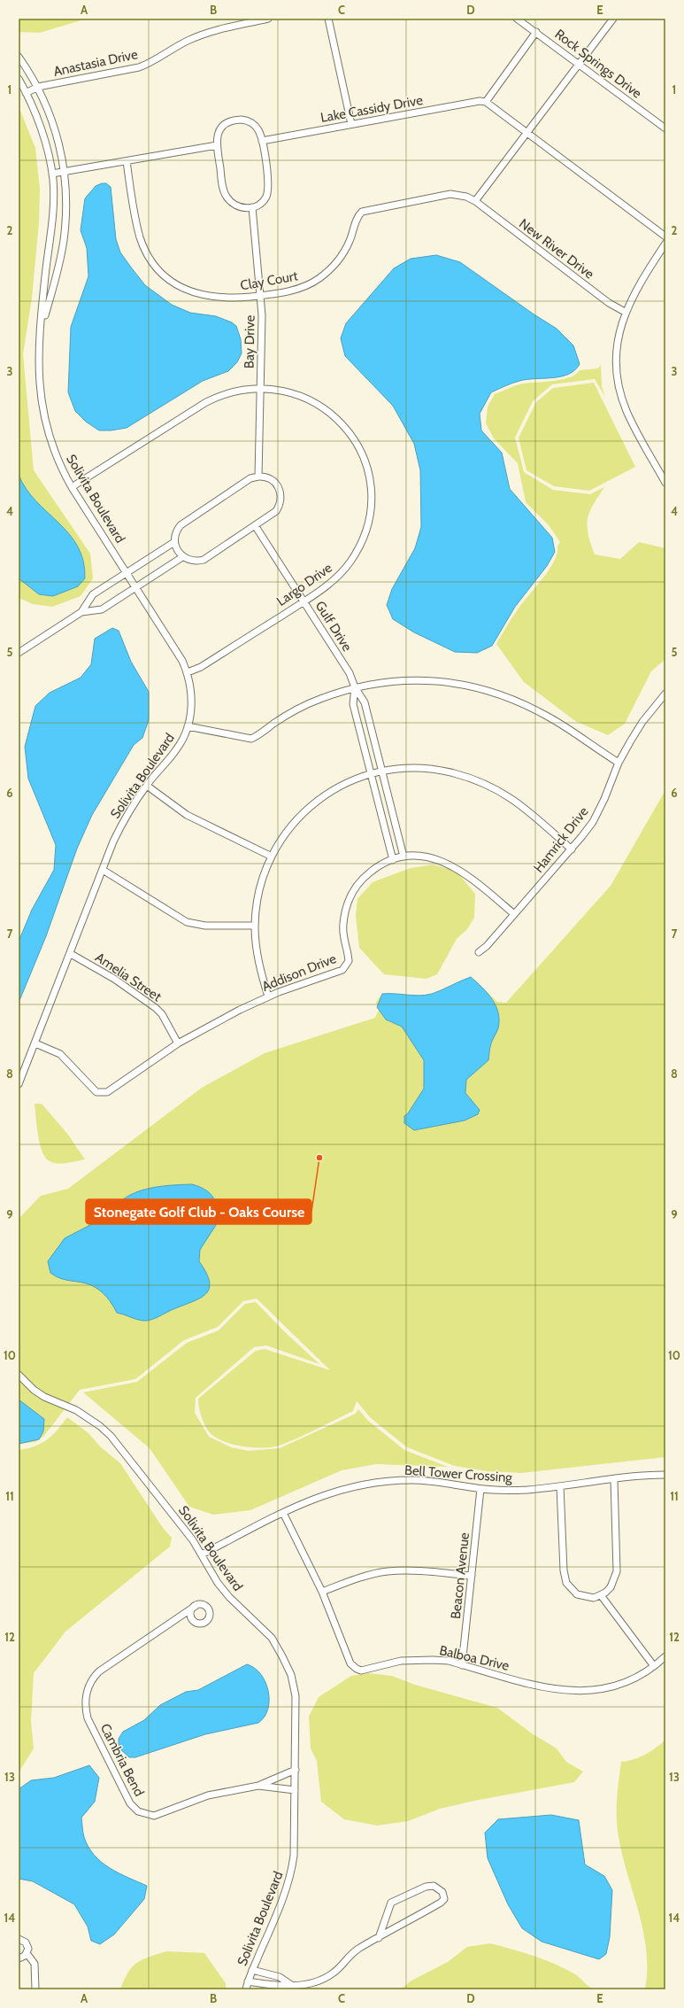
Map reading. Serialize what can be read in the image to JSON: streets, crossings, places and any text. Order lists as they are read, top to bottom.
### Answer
{
  "streets": {
    "street": [
      "Anastasia Drive",
      "Rock Springs Drive",
      "Lake Cassidy Drive",
      "New River Drive",
      "Clay Court",
      "Bay Drive",
      "Solivita Boulevard",
      "Largo Drive",
      "Gulf Drive",
      "Hamrick Drive",
      "Addison Drive",
      "Amelia Street",
      "Bell Tower Crossing",
      "Beacon Avenue",
      "Balboa Drive",
      "Cambria Bend"
    ]
  },
  "crossings": [
    ["Anastasia Drive", "Solivita Boulevard"],
    ["New River Drive", "Clay Court"],
    ["Clay Court", "Bay Drive"],
    ["Bay Drive", "Largo Drive"],
    ["Solivita Boulevard", "Largo Drive"],
    ["Solivita Boulevard", "Addison Drive"],
    ["Solivita Boulevard", "Amelia Street"],
    ["Solivita Boulevard", "Bell Tower Crossing"],
    ["Solivita Boulevard", "Cambria Bend"],
    ["Largo Drive", "Gulf Drive"],
    ["Gulf Drive", "Addison Drive"],
    ["Hamrick Drive", "Addison Drive"],
    ["Addison Drive", "Amelia Street"],
    ["Bell Tower Crossing", "Beacon Avenue"],
    ["Bell Tower Crossing", "Balboa Drive"],
    ["Beacon Avenue", "Balboa Drive"]
  ],
  "places": ["Stonegate Golf Club - Oaks Course"],
  "grid": {
    "columns": [
      "A",
      "B",
      "C",
      "D",
      "E"
    ],
    "rows": [
      "1",
      "2",
      "3",
      "4",
      "5",
      "6",
      "7",
      "8",
      "9",
      "10",
      "11",
      "12",
      "13",
      "14"
    ]
  }
}
